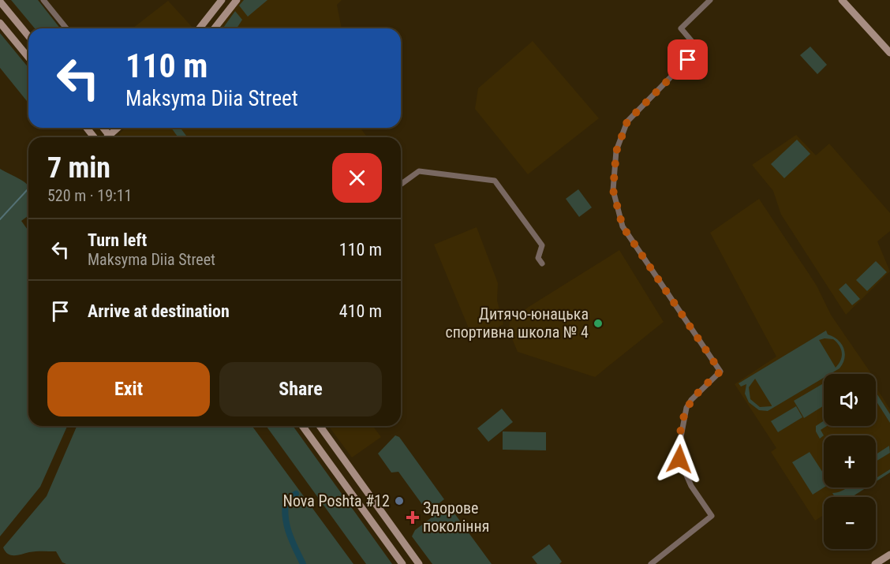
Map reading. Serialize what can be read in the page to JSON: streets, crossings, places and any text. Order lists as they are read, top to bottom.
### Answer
{
  "places": {
    "other": ["Дитячо-юнацька спортивна школа № 4", "Nova Poshta #12"],
    "health": ["Здорове покоління"]
  },
  "page": {
    "turn": ["110 m", "Maksyma Diia Street"],
    "heading": ["7 min", "520 m · 19:11"],
    "list": [
      {
        "name": "Turn left",
        "note": "Maksyma Diia Street",
        "value": "110 m"
      },
      {
        "name": "Arrive at destination",
        "value": "410 m"
      }
    ],
    "buttons": ["Exit", "Share"],
    "map_buttons": ["+", "−"]
  }
}
